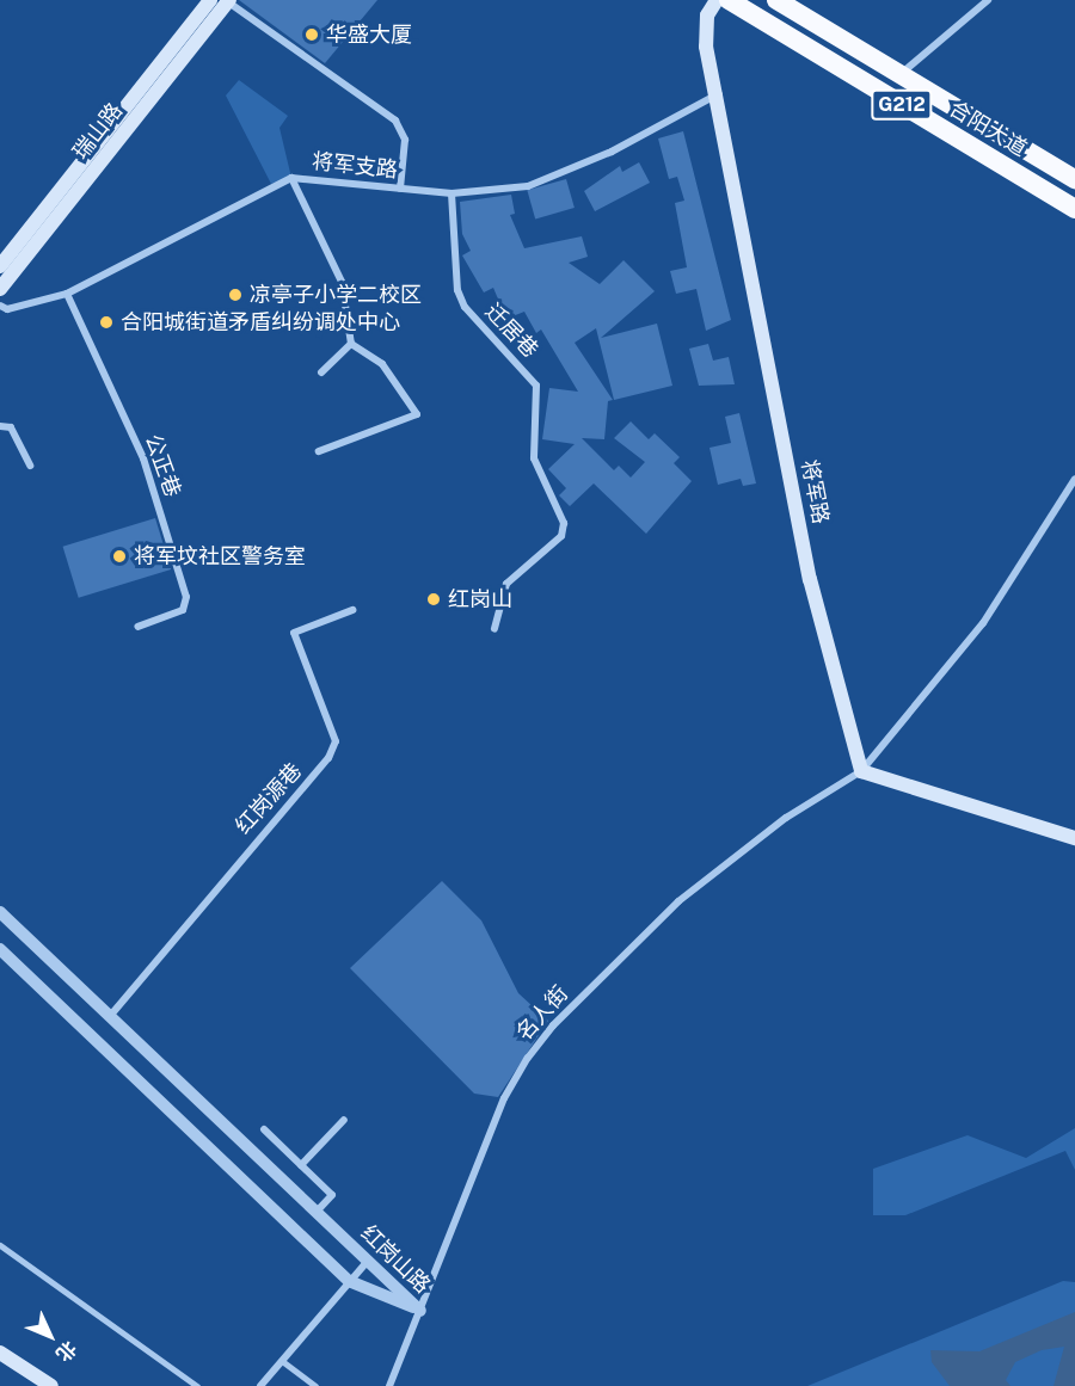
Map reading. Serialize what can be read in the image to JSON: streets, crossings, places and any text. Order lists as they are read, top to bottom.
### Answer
{
  "streets": {
    "highway": ["G212", "合阳大道"],
    "main road": ["瑞山路", "将军路"],
    "street": [
      "将军支路",
      "迁居巷",
      "公正巷",
      "红岗源巷",
      "名人街",
      "红岗山路"
    ]
  },
  "crossings": [
    ["将军支路", "迁居巷"],
    ["将军支路", "公正巷"],
    ["将军支路", "将军路"],
    ["将军路", "名人街"],
    ["红岗源巷", "红岗山路"],
    ["名人街", "红岗山路"]
  ],
  "places": [
    "华盛大厦",
    "凉亭子小学二校区",
    "合阳城街道矛盾纠纷调处中心",
    "将军坟社区警务室",
    "红岗山"
  ],
  "north": "bottom right"
}
